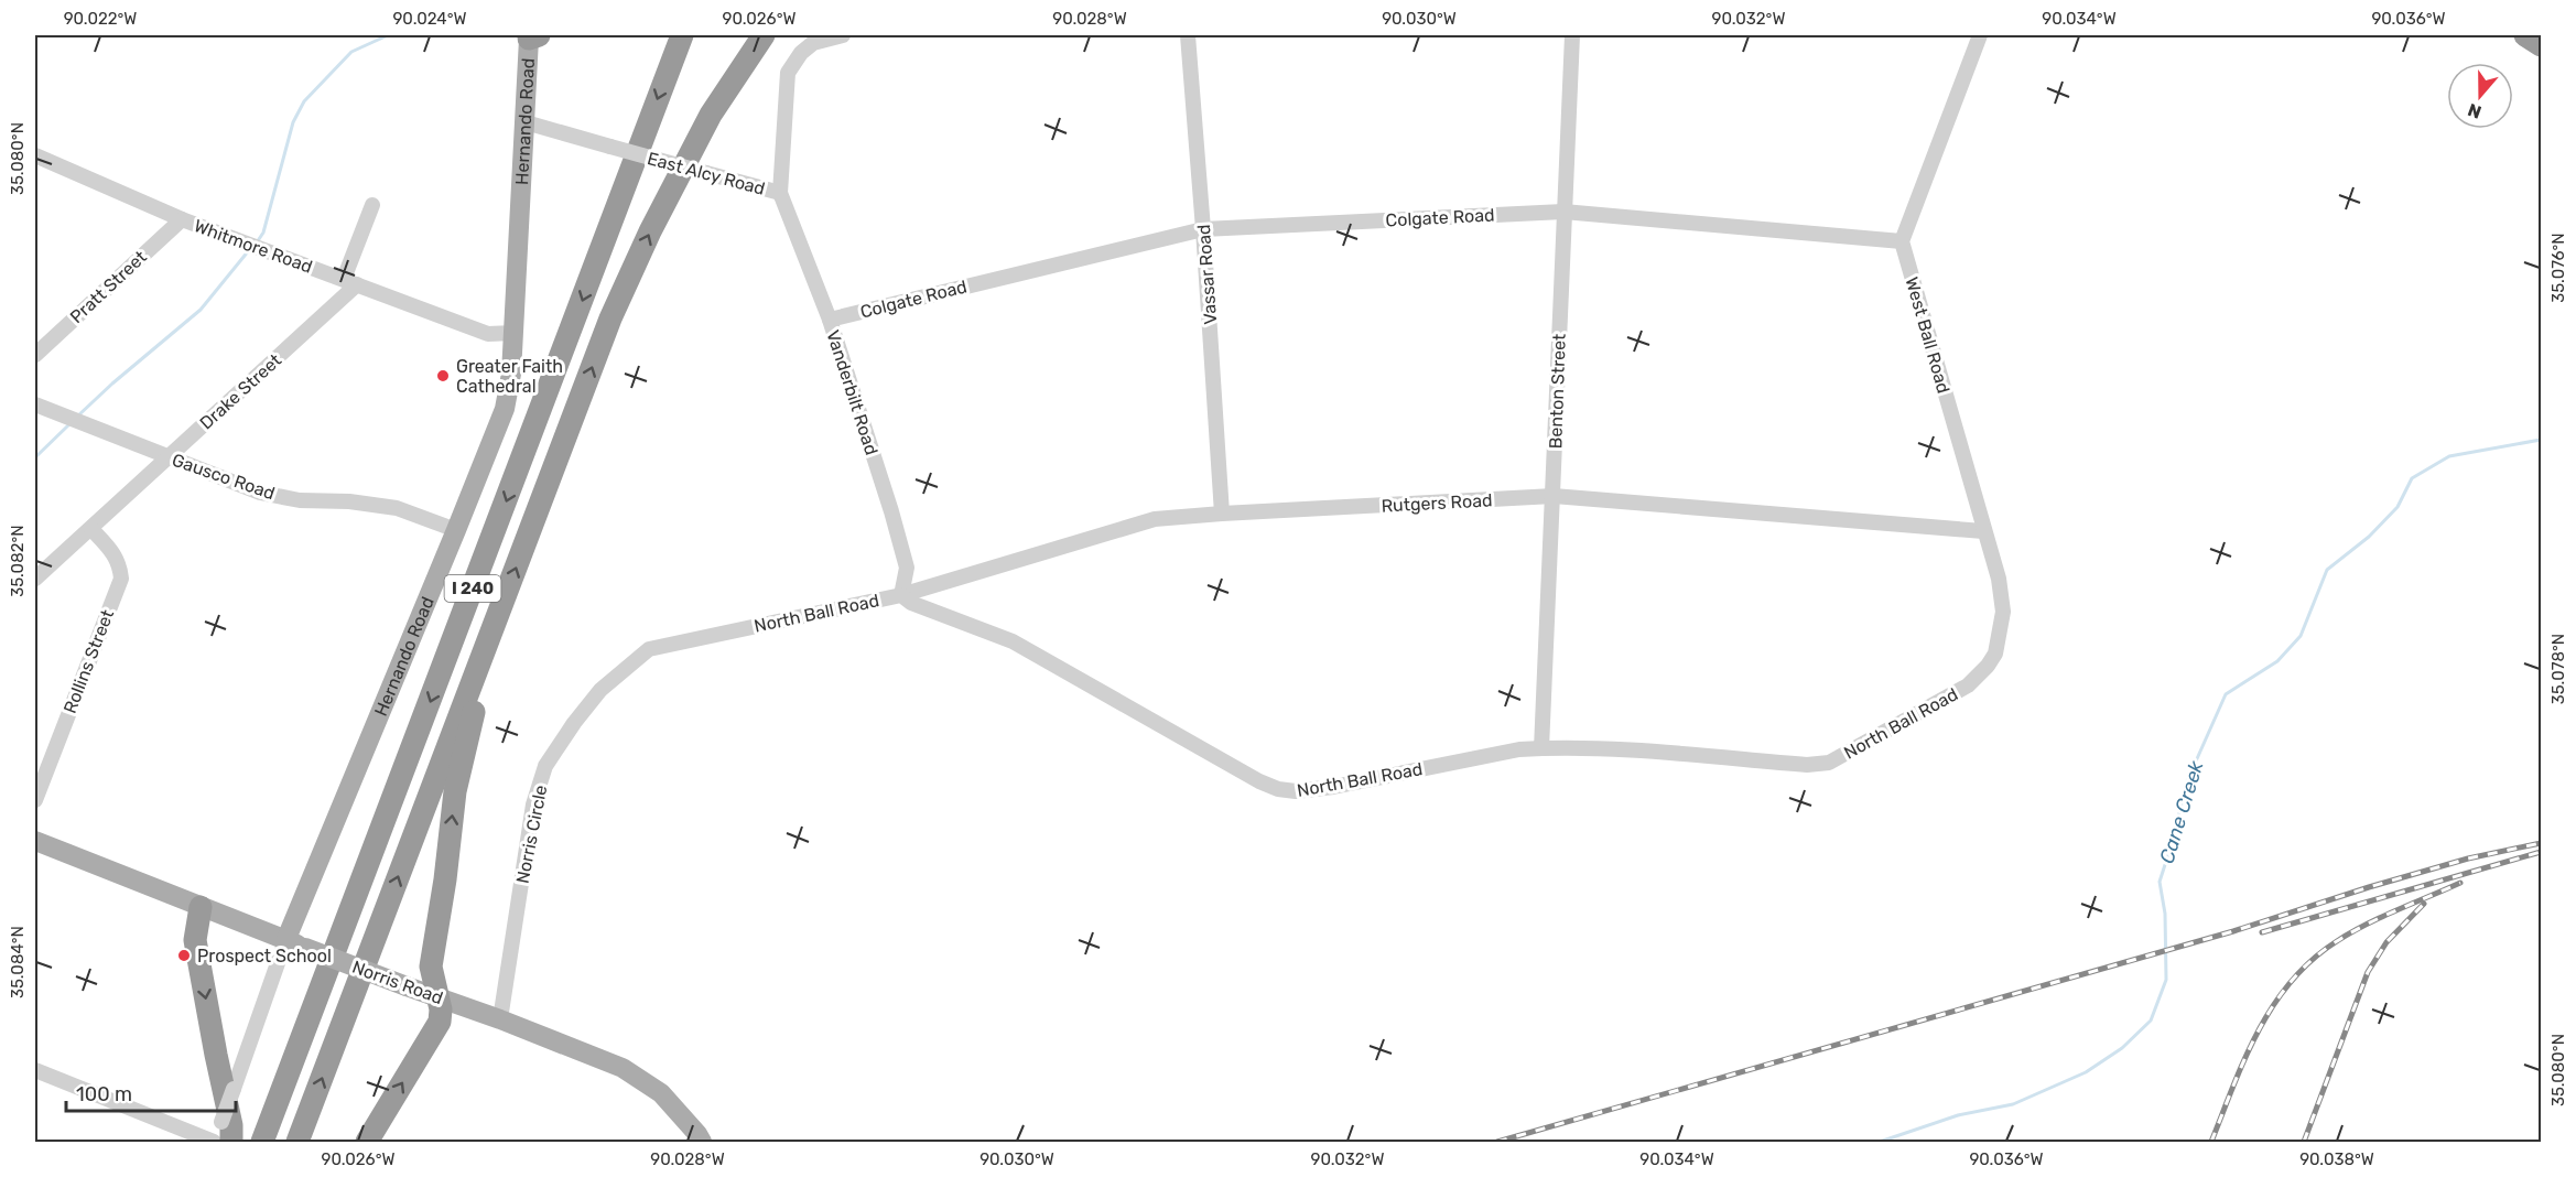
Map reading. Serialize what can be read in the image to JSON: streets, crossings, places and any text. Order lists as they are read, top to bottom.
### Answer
{
  "streets": {
    "highway": ["I 240"],
    "main road": ["Hernando Road", "Norris Road"],
    "street": [
      "East Alcy Road",
      "Colgate Road",
      "Whitmore Road",
      "Vassar Road",
      "Pratt Street",
      "West Ball Road",
      "Drake Street",
      "Benton Street",
      "Vanderbilt Road",
      "Gausco Road",
      "Rutgers Road",
      "North Ball Road",
      "Rollins Street",
      "Norris Circle"
    ]
  },
  "crossings": [
    ["Hernando Road", "East Alcy Road"],
    ["Hernando Road", "Whitmore Road"],
    ["Hernando Road", "Gausco Road"],
    ["Hernando Road", "Norris Road"],
    ["East Alcy Road", "Vanderbilt Road"],
    ["Colgate Road", "Vassar Road"],
    ["Colgate Road", "West Ball Road"],
    ["Colgate Road", "Benton Street"],
    ["Colgate Road", "Vanderbilt Road"],
    ["Whitmore Road", "Pratt Street"],
    ["Whitmore Road", "Drake Street"],
    ["Vassar Road", "Rutgers Road"],
    ["West Ball Road", "Rutgers Road"],
    ["West Ball Road", "North Ball Road"],
    ["Drake Street", "Gausco Road"],
    ["Drake Street", "Rollins Street"],
    ["Benton Street", "Rutgers Road"],
    ["Benton Street", "North Ball Road"],
    ["Vanderbilt Road", "Rutgers Road"],
    ["Vanderbilt Road", "North Ball Road"],
    ["Rutgers Road", "North Ball Road"],
    ["North Ball Road", "Norris Circle"],
    ["Norris Circle", "Norris Road"]
  ],
  "water": ["Cane Creek"],
  "places": ["Greater Faith Cathedral", "Prospect School"],
  "scale_bar": "100 m",
  "north": "bottom",
  "coordinates": [
    "90.022°W",
    "90.024°W",
    "90.026°W",
    "90.028°W",
    "90.030°W",
    "90.032°W",
    "90.034°W",
    "90.036°W",
    "35.080°N",
    "35.076°N",
    "35.082°N",
    "35.078°N",
    "35.084°N",
    "90.038°W"
  ]
}
